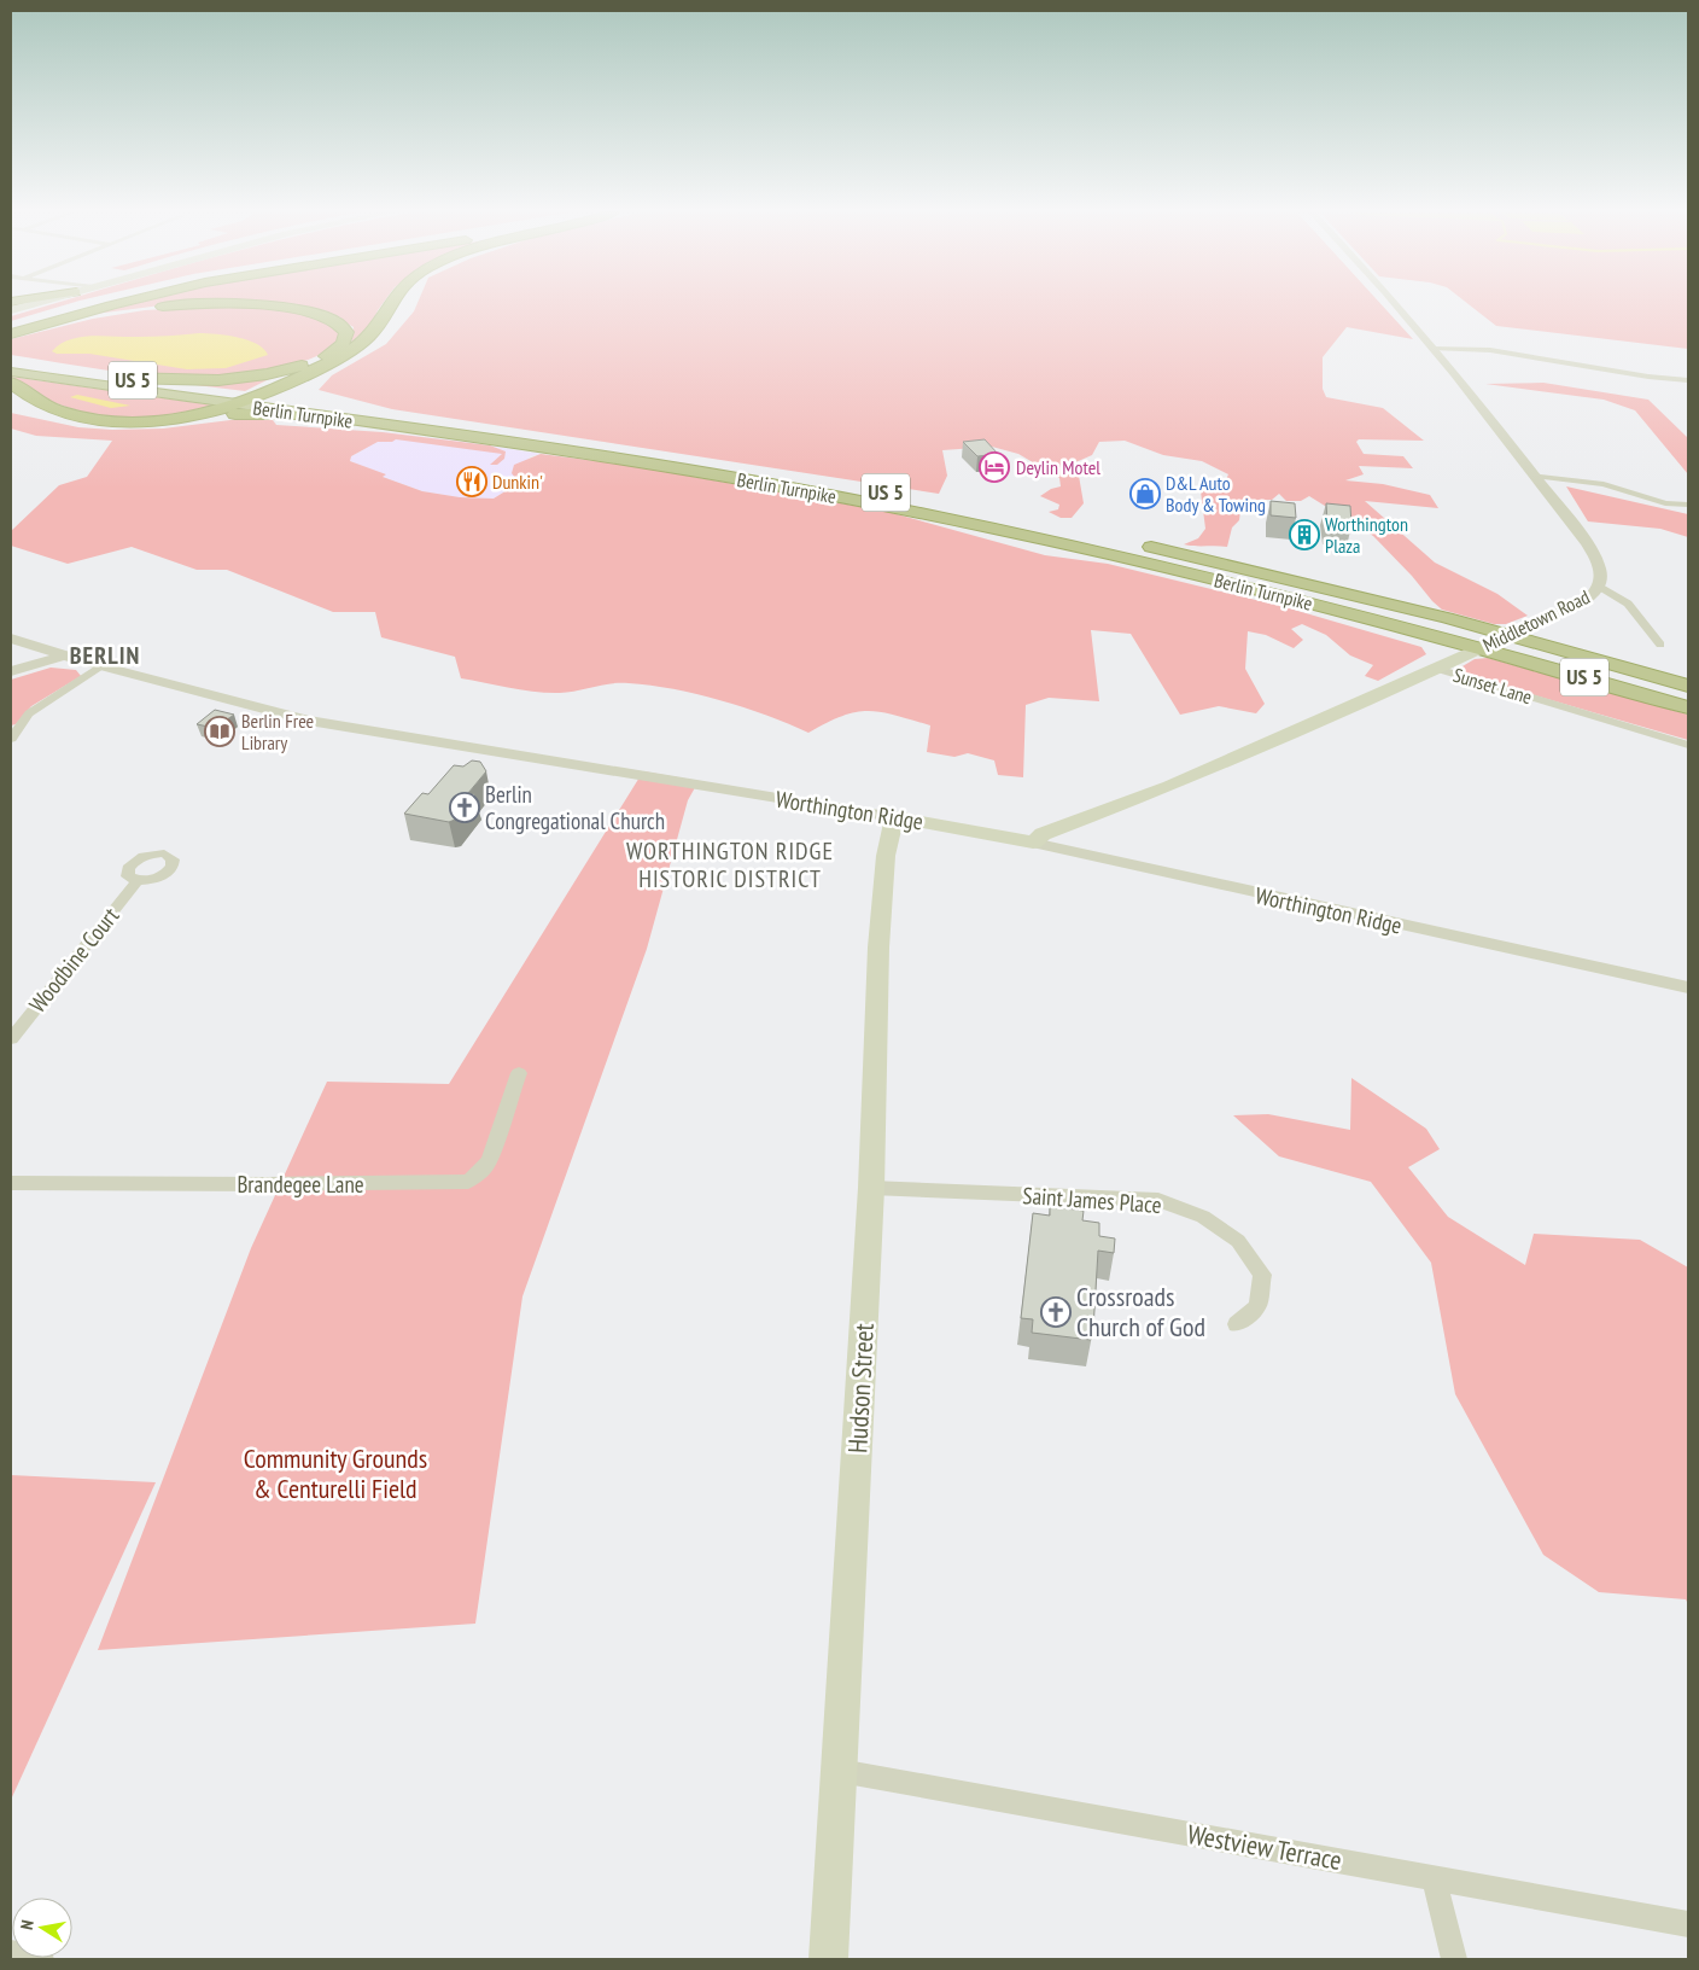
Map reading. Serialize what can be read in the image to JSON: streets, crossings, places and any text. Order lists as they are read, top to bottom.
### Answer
{
  "streets": {
    "highway": ["US 5", "Berlin Turnpike"],
    "main road": ["Middletown Road", "Worthington Ridge", "Hudson Street"],
    "street": [
      "Sunset Lane",
      "Woodbine Court",
      "Brandegee Lane",
      "Saint James Place",
      "Westview Terrace"
    ]
  },
  "crossings": [
    ["Berlin Turnpike", "Middletown Road"],
    ["Middletown Road", "Sunset Lane"],
    ["Middletown Road", "Worthington Ridge"],
    ["Worthington Ridge", "Hudson Street"],
    ["Saint James Place", "Hudson Street"],
    ["Hudson Street", "Westview Terrace"]
  ],
  "districts": ["BERLIN", "WORTHINGTON RIDGE HISTORIC DISTRICT"],
  "parks": ["Community Grounds & Centurelli Field"],
  "places": {
    "hotel": ["Deylin Motel"],
    "restaurant": ["Dunkin'"],
    "shop": ["D&L Auto Body & Towing"],
    "building": ["Worthington Plaza"],
    "library": ["Berlin Free Library"],
    "church": ["Berlin Congregational Church", "Crossroads Church of God"]
  },
  "north": "left"
}
